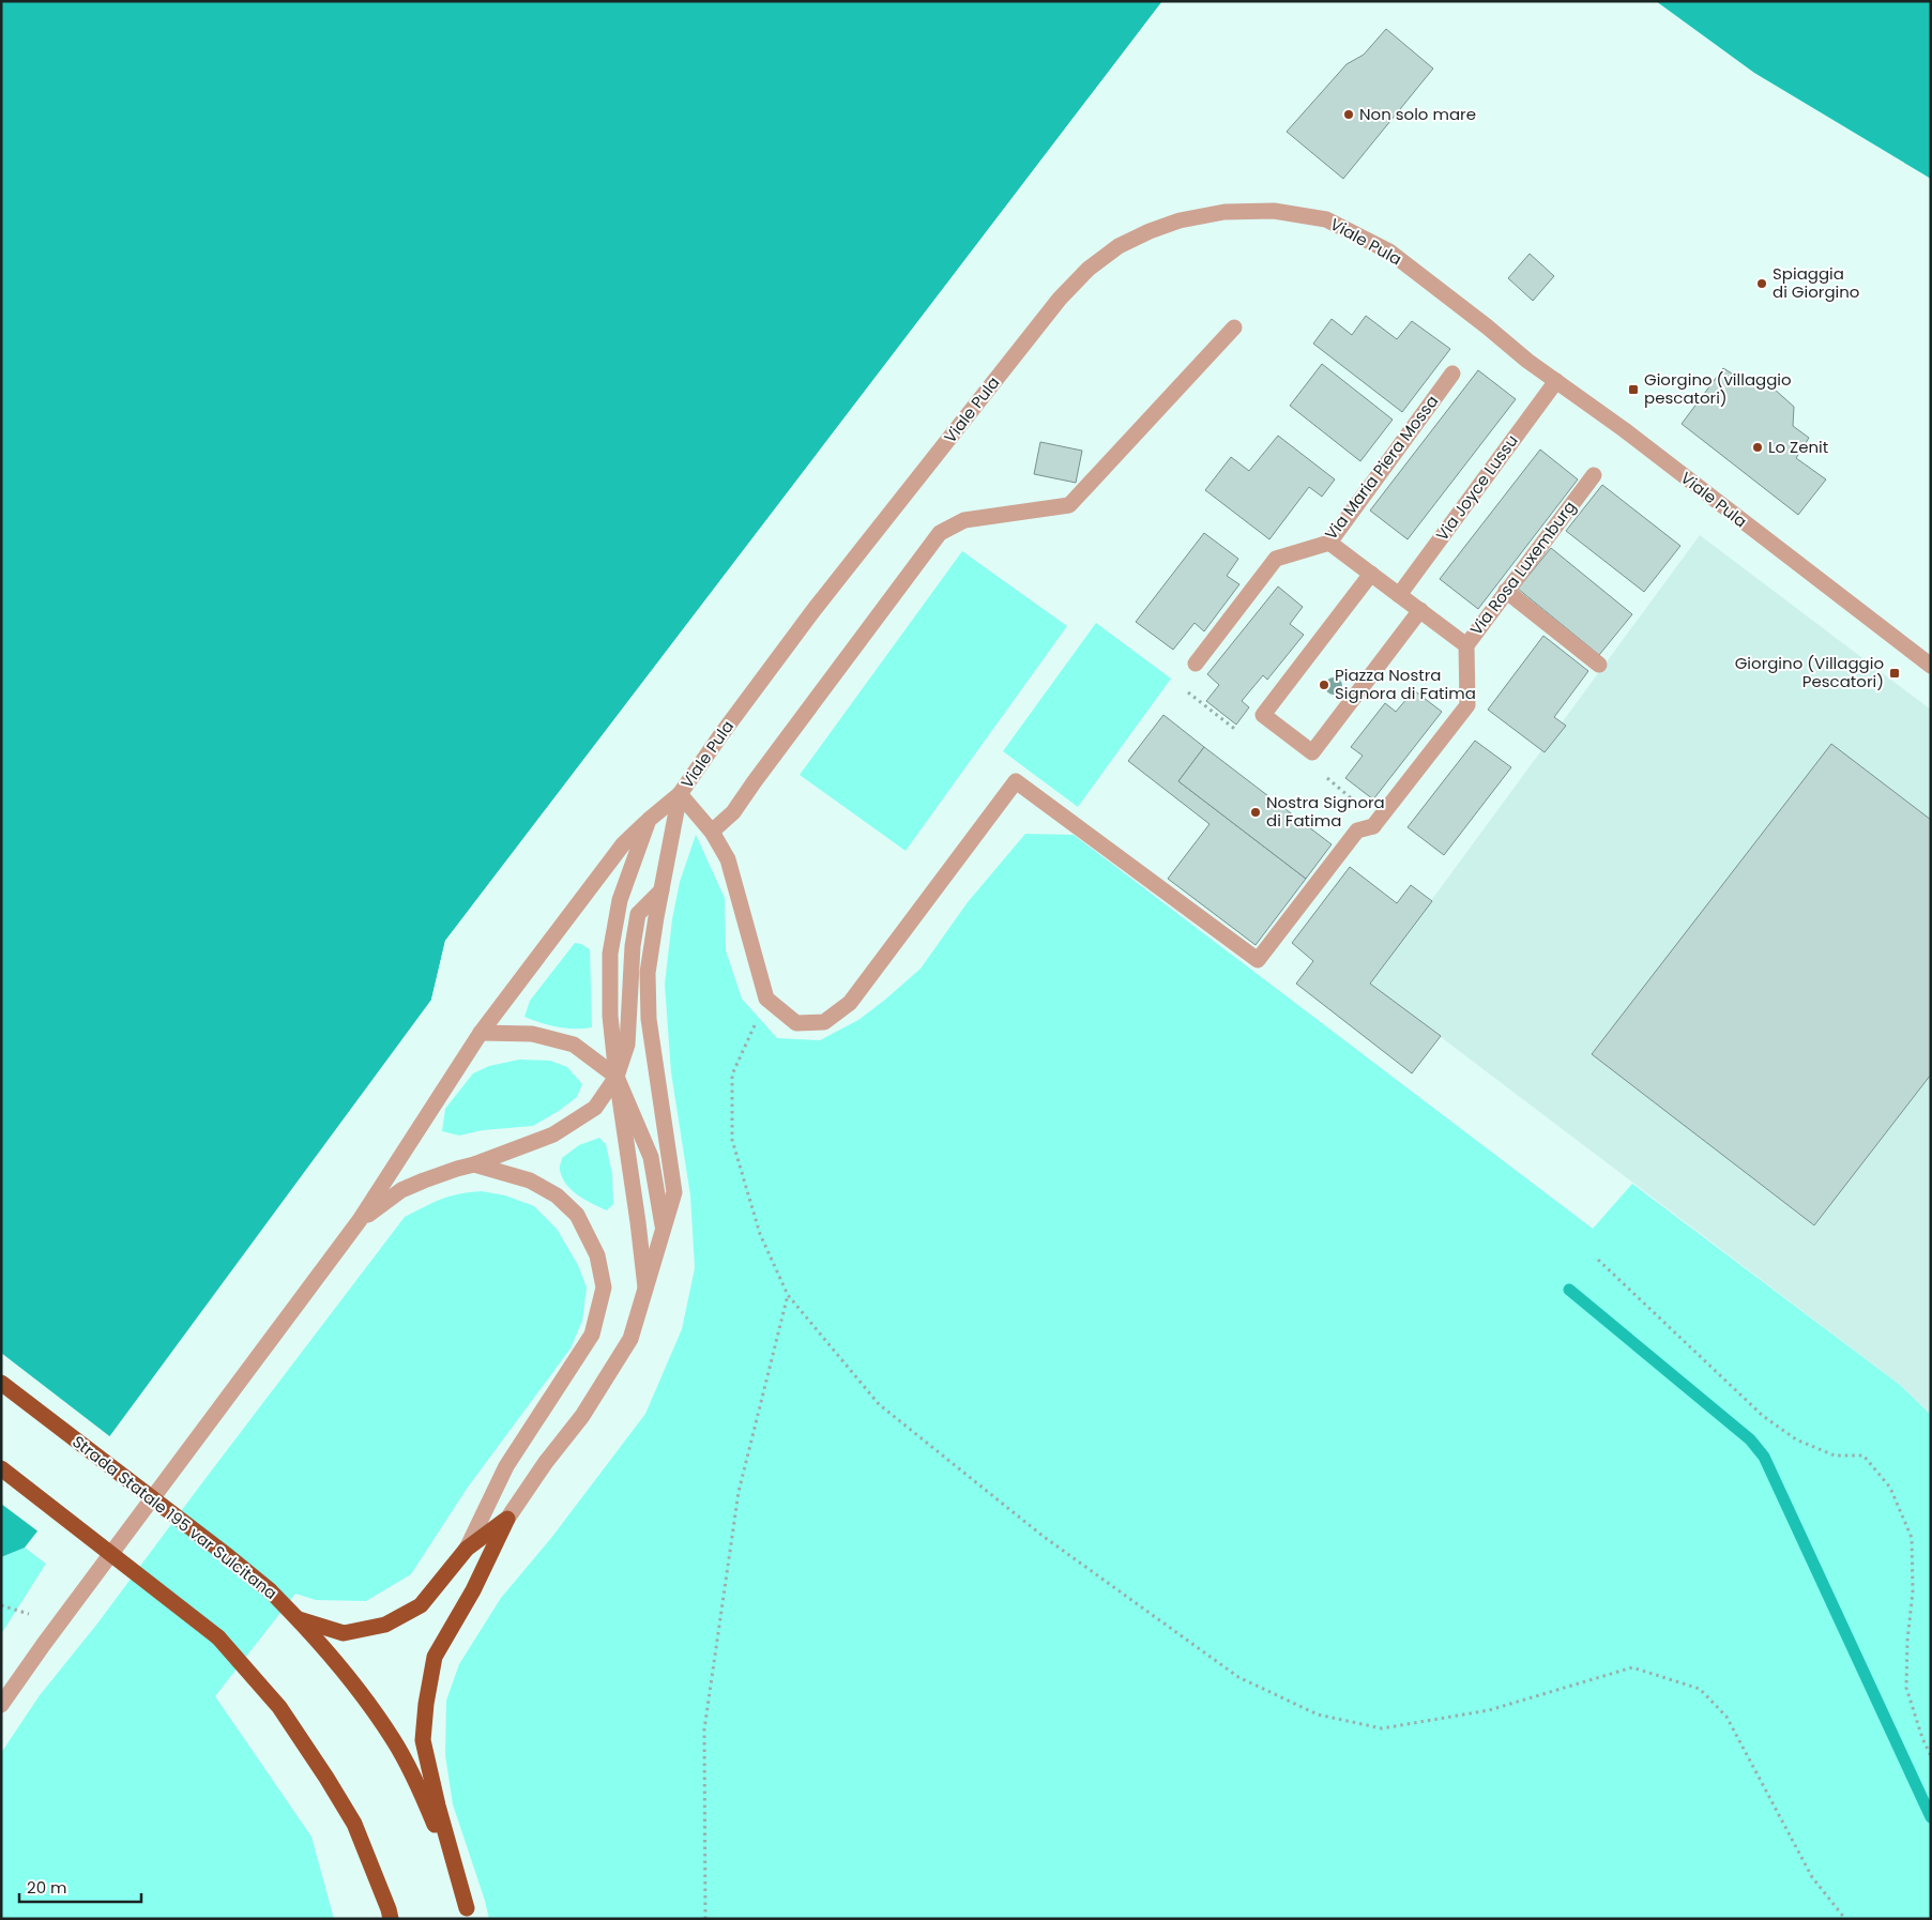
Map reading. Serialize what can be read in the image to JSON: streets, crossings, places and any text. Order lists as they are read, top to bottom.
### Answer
{
  "streets": {
    "highway": ["Strada Statale 195 var Sulcitana"],
    "street": [
      "Viale Pula",
      "Via Maria Piera Mossa",
      "Via Joyce Lussu",
      "Via Rosa Luxemburg"
    ]
  },
  "crossings": [
    ["Viale Pula", "Via Joyce Lussu"]
  ],
  "places": {
    "other": [
      "Non solo mare",
      "Spiaggia di Giorgino",
      "Lo Zenit",
      "Piazza Nostra Signora di Fatima",
      "Nostra Signora di Fatima"
    ],
    "transit": ["Giorgino (villaggio pescatori)", "Giorgino (Villaggio Pescatori)"]
  },
  "scale_bar": "20 m"
}
